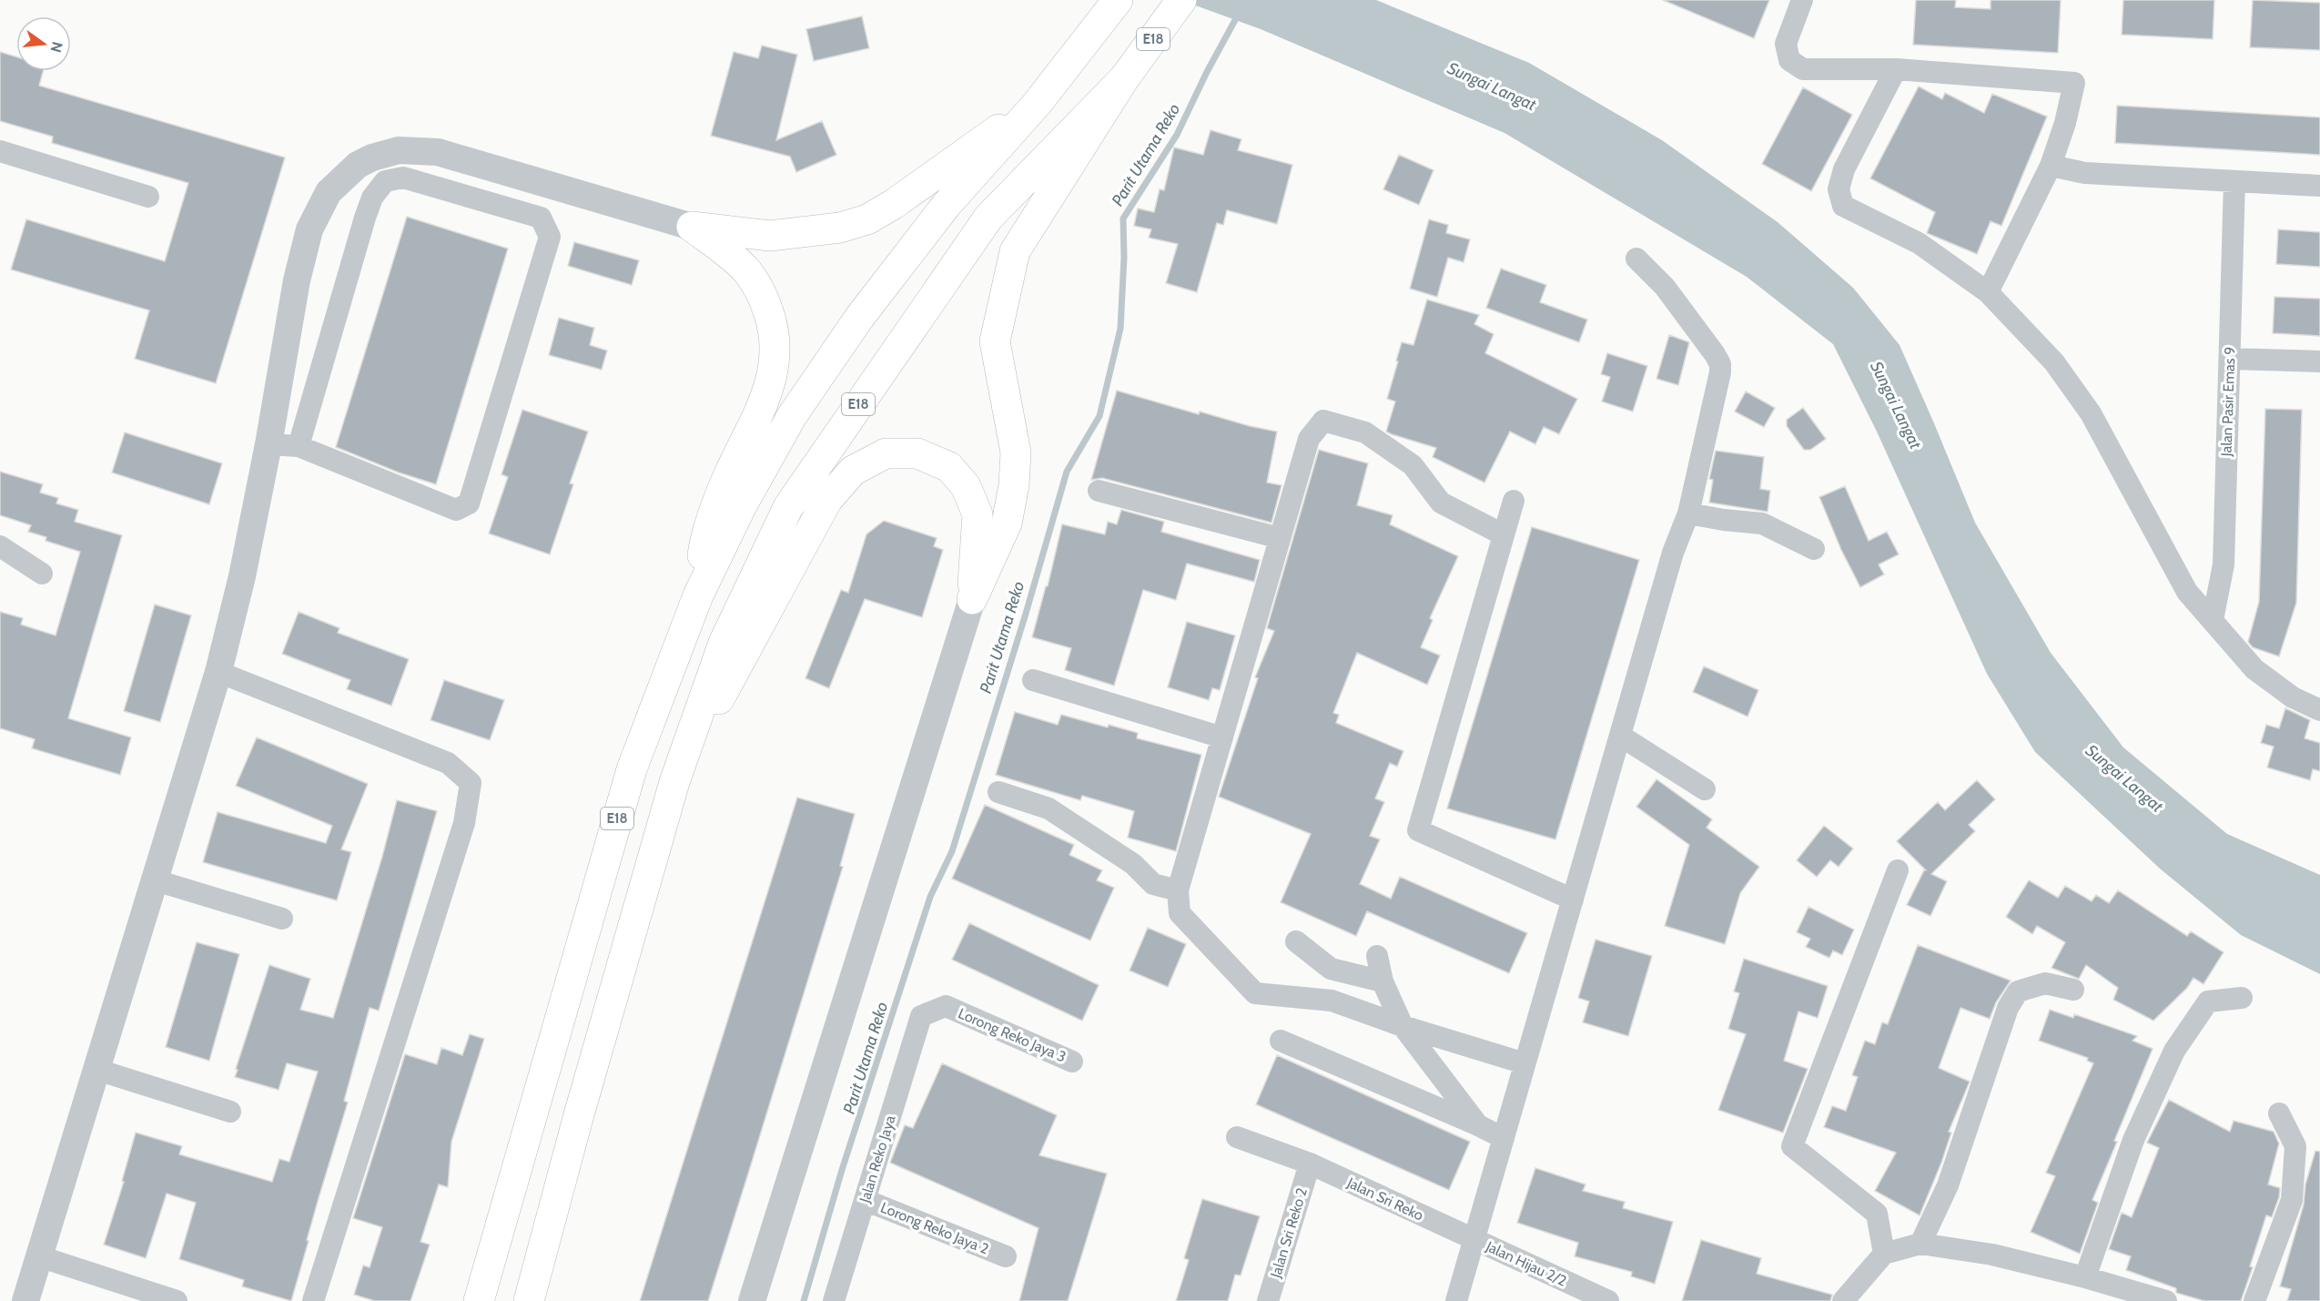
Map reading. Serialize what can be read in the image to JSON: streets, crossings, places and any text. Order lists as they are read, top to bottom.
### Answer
{
  "streets": {
    "highway": ["E18"],
    "street": [
      "Jalan Pasir Emas 9",
      "Lorong Reko Jaya 3",
      "Jalan Reko Jaya",
      "Jalan Sri Reko",
      "Lorong Reko Jaya 2",
      "Jalan Sri Reko 2",
      "Jalan Hijau 2/2"
    ]
  },
  "crossings": [
    ["Lorong Reko Jaya 3", "Jalan Reko Jaya"],
    ["Jalan Reko Jaya", "Lorong Reko Jaya 2"],
    ["Jalan Sri Reko", "Jalan Sri Reko 2"],
    ["Jalan Sri Reko", "Jalan Hijau 2/2"]
  ],
  "water": ["Sungai Langat", "Parit Utama Reko"],
  "north": "right"
}
